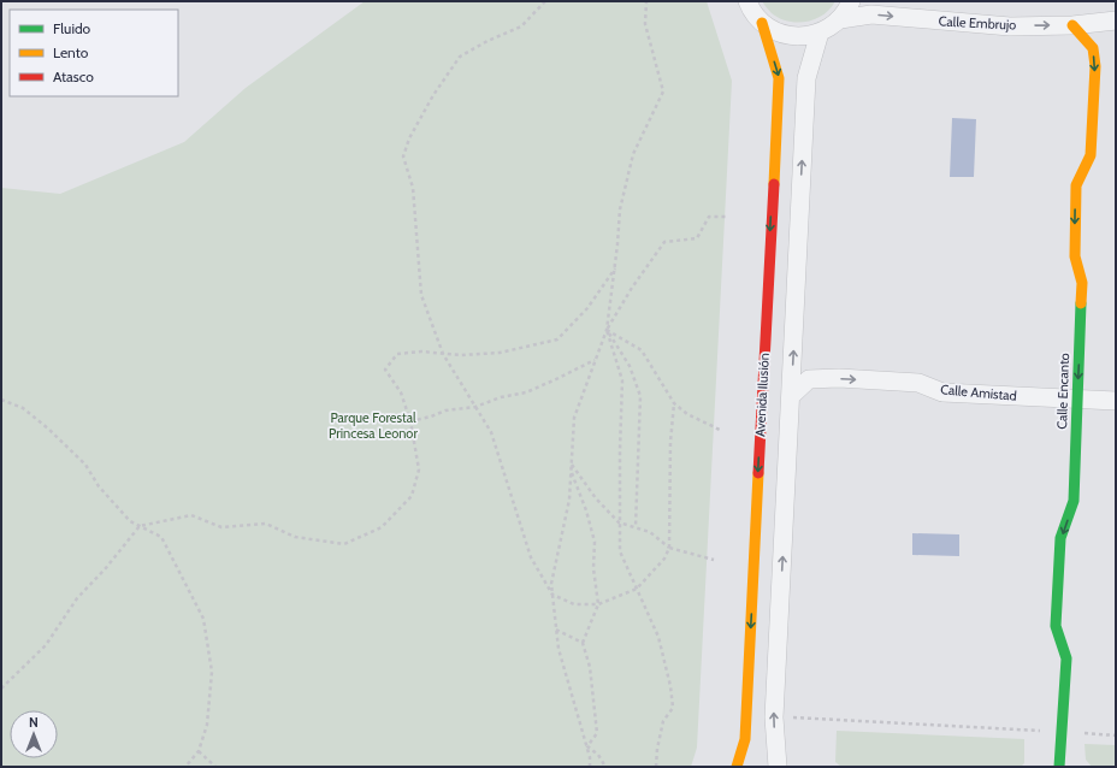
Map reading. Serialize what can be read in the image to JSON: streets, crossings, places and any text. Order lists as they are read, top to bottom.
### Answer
{
  "streets": {
    "street": [
      "Calle Embrujo",
      "Calle Encanto",
      "Calle Amistad",
      "Avenida Ilusión"
    ]
  },
  "crossings": [
    ["Calle Embrujo", "Calle Encanto"],
    ["Calle Encanto", "Calle Amistad"]
  ],
  "one_way": ["Calle Embrujo", "Calle Encanto", "Calle Amistad"],
  "parks": ["Parque Forestal Princesa Leonor"],
  "legend": ["Fluido", "Lento", "Atasco"],
  "north": "top"
}
